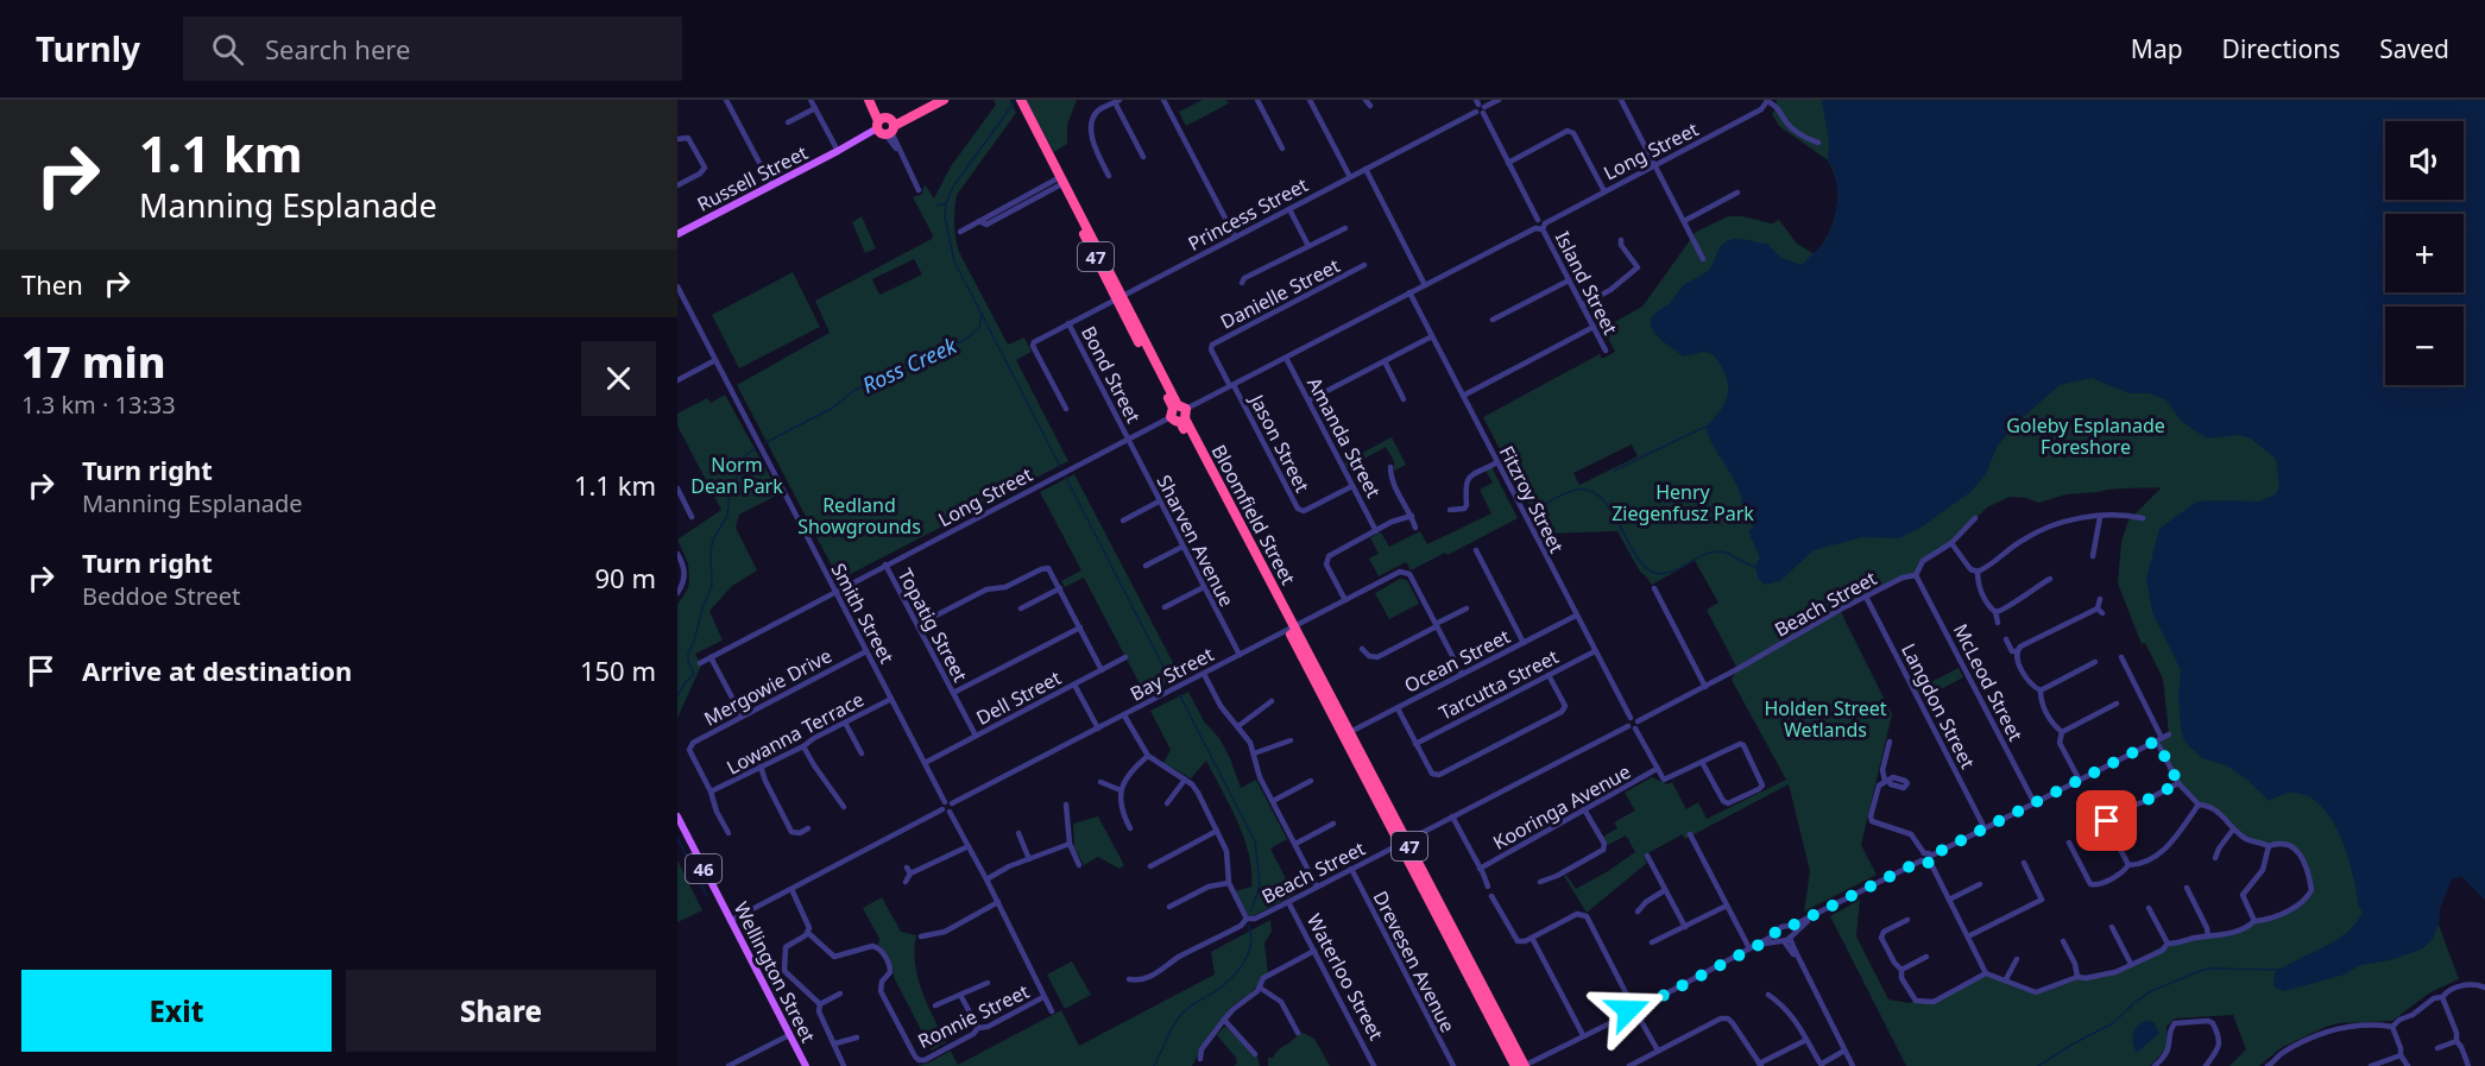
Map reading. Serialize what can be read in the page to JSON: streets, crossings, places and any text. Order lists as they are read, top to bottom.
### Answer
{
  "streets": {
    "highway": ["Russell Street", "47", "Bloomfield Street"],
    "main road": ["46", "Wellington Street"],
    "street": [
      "Long Street",
      "Princess Street",
      "Island Street",
      "Danielle Street",
      "Bond Street",
      "Amanda Street",
      "Jason Street",
      "Fitzroy Street",
      "Sharven Avenue",
      "Beach Street",
      "Smith Street",
      "Topatig Street",
      "Ocean Street",
      "Bay Street",
      "McLeod Street",
      "Tarcutta Street",
      "Mergowie Drive",
      "Dell Street",
      "Langdon Street",
      "Lowanna Terrace",
      "Kooringa Avenue",
      "Drevesen Avenue",
      "Waterloo Street",
      "Ronnie Street"
    ]
  },
  "crossings": [
    ["Long Street", "Island Street"],
    ["Long Street", "Danielle Street"],
    ["Long Street", "Bond Street"],
    ["Long Street", "Amanda Street"],
    ["Long Street", "Jason Street"],
    ["Long Street", "Fitzroy Street"],
    ["Long Street", "Bloomfield Street"],
    ["Long Street", "Sharven Avenue"],
    ["Long Street", "Smith Street"],
    ["Long Street", "Topatig Street"],
    ["Princess Street", "Island Street"],
    ["Princess Street", "Bond Street"],
    ["Princess Street", "Bloomfield Street"],
    ["47", "Bloomfield Street"],
    ["47", "Beach Street"],
    ["47", "Ocean Street"],
    ["47", "Bay Street"],
    ["Danielle Street", "Jason Street"],
    ["Bond Street", "Sharven Avenue"],
    ["Amanda Street", "Jason Street"],
    ["Fitzroy Street", "Ocean Street"],
    ["Fitzroy Street", "Tarcutta Street"],
    ["Bloomfield Street", "Bay Street"],
    ["Sharven Avenue", "Bay Street"],
    ["Beach Street", "McLeod Street"],
    ["Beach Street", "Langdon Street"],
    ["Beach Street", "Drevesen Avenue"],
    ["Beach Street", "Waterloo Street"],
    ["Smith Street", "Mergowie Drive"],
    ["Smith Street", "Dell Street"],
    ["Smith Street", "Lowanna Terrace"],
    ["Topatig Street", "Dell Street"],
    ["Mergowie Drive", "Lowanna Terrace"]
  ],
  "water": ["Ross Creek"],
  "parks": [
    "Goleby Esplanade Foreshore",
    "Norm Dean Park",
    "Henry Ziegenfusz Park",
    "Redland Showgrounds",
    "Holden Street Wetlands"
  ],
  "page": {
    "header": "Turnly",
    "search": "Search here",
    "nav": ["Map", "Directions", "Saved"],
    "turn": ["1.1 km", "Manning Esplanade"],
    "map_buttons": ["+", "−"],
    "then": "Then",
    "heading": ["17 min", "1.3 km · 13:33"],
    "list": [
      {
        "name": "Turn right",
        "note": "Manning Esplanade",
        "value": "1.1 km"
      },
      {
        "name": "Turn right",
        "note": "Beddoe Street",
        "value": "90 m"
      },
      {
        "name": "Arrive at destination",
        "value": "150 m"
      }
    ],
    "buttons": ["Exit", "Share"]
  }
}
